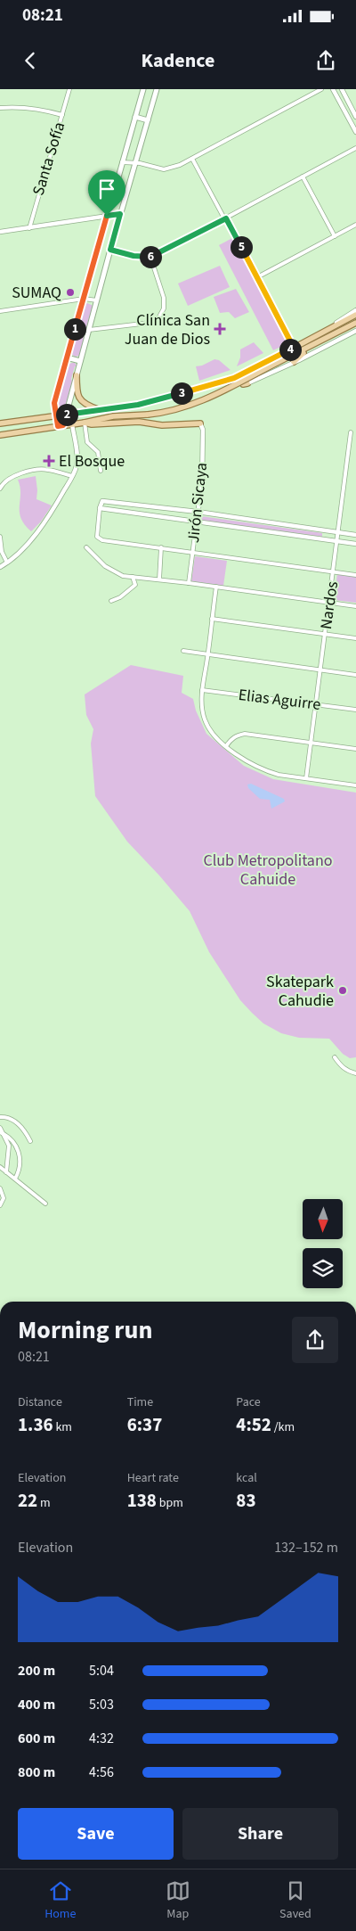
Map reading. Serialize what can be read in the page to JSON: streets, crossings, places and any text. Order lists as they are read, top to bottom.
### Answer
{
  "streets": {
    "street": [
      "Santa Sofía",
      "Jirón Sicaya",
      "Nardos",
      "Elias Aguirre"
    ]
  },
  "crossings": [
    ["Nardos", "Elias Aguirre"]
  ],
  "parks": ["Club Metropolitano Cahuide"],
  "places": {
    "other": ["SUMAQ", "Skatepark Cahudie"],
    "health": ["Clínica San Juan de Dios", "El Bosque"]
  },
  "north": "bottom",
  "page": {
    "status": "08:21",
    "header": "Kadence",
    "pins": [
      "5",
      "6",
      "1",
      "4",
      "3",
      "2"
    ],
    "heading": ["Morning run", "08:21"],
    "stats": [
      ["Distance", "1.36 km"],
      ["Time", "6:37"],
      ["Pace", "4:52 /km"],
      ["Elevation", "22 m"],
      ["Heart rate", "138 bpm"],
      ["kcal", "83"]
    ],
    "chart": ["Elevation", "132–152 m"],
    "list": [
      {
        "name": "200 m",
        "note": "5:04"
      },
      {
        "name": "400 m",
        "note": "5:03"
      },
      {
        "name": "600 m",
        "note": "4:32"
      },
      {
        "name": "800 m",
        "note": "4:56"
      }
    ],
    "buttons": ["Save", "Share"],
    "tabs": ["Home", "Map", "Saved"]
  }
}
